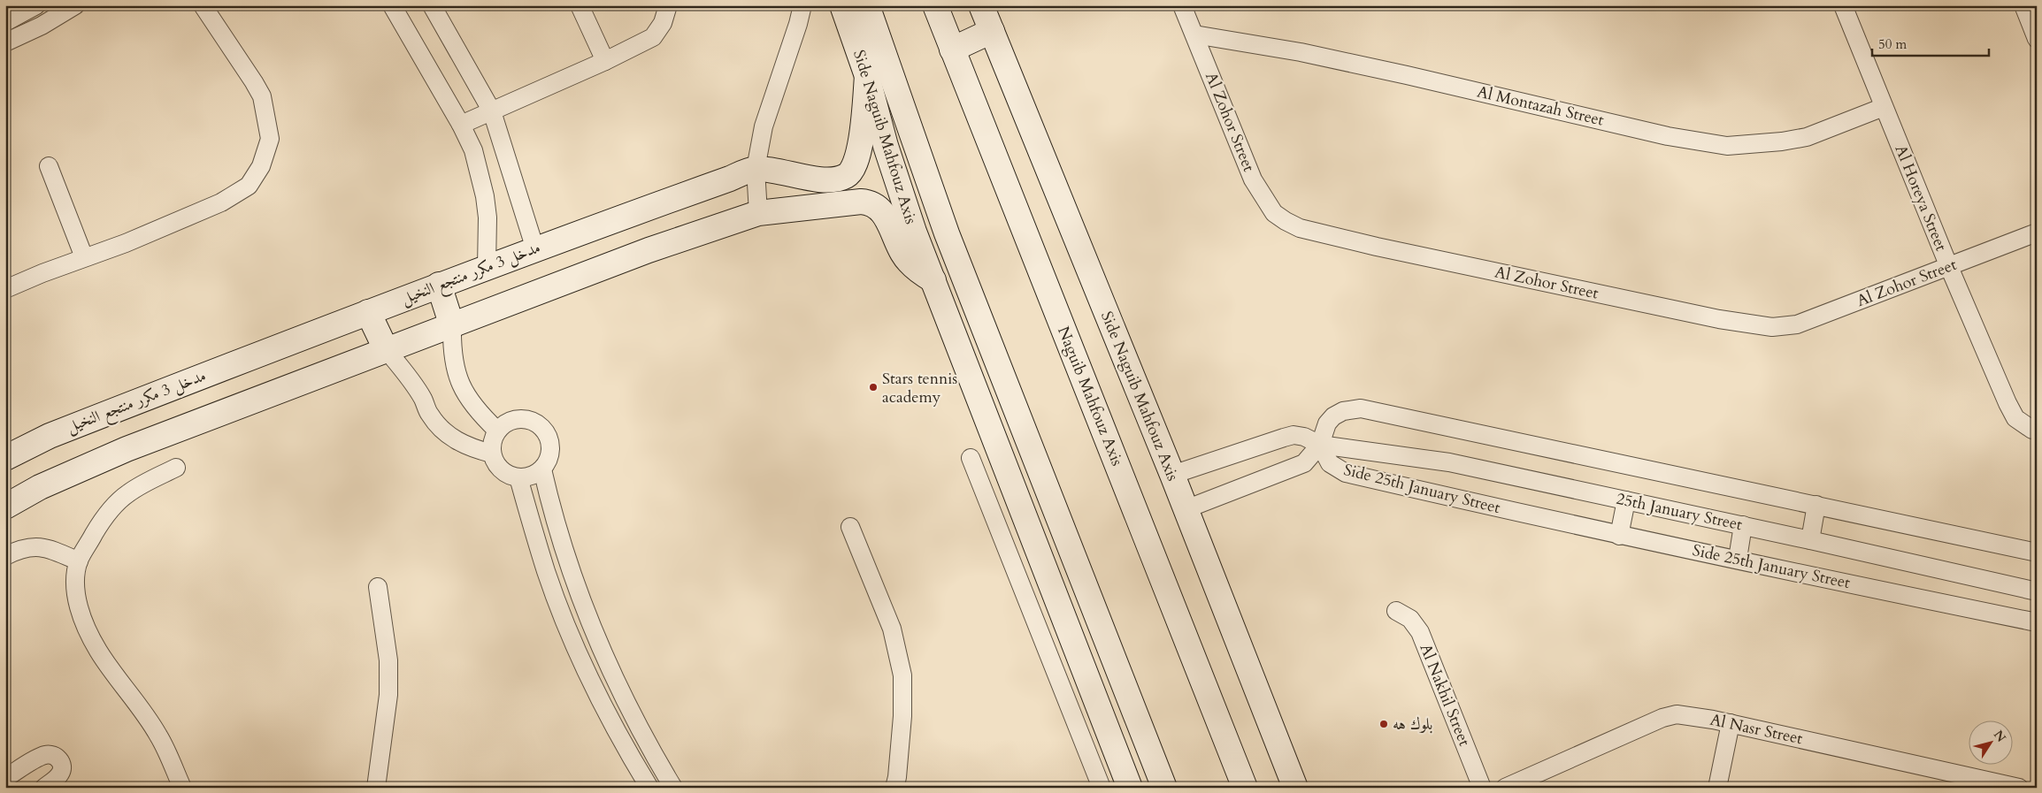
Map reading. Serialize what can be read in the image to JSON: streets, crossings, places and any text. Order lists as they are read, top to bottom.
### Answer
{
  "streets": {
    "street": [
      "Al Montazah Street",
      "Al Zohor Street",
      "Side Naguib Mahfouz Axis",
      "Al Horeya Street",
      "مدخل 3 مكرر منتجع النخيل",
      "Naguib Mahfouz Axis",
      "Side 25th January Street",
      "25th January Street",
      "Al Nakhil Street",
      "Al Nasr Street"
    ]
  },
  "crossings": [
    ["Al Montazah Street", "Al Zohor Street"],
    ["Al Montazah Street", "Al Horeya Street"],
    ["Al Zohor Street", "Al Horeya Street"],
    ["Side Naguib Mahfouz Axis", "مدخل 3 مكرر منتجع النخيل"],
    ["Side Naguib Mahfouz Axis", "25th January Street"],
    ["Side 25th January Street", "25th January Street"]
  ],
  "places": ["Stars tennis academy", "بلوك هه"],
  "scale_bar": "50 m",
  "north": "top right"
}
